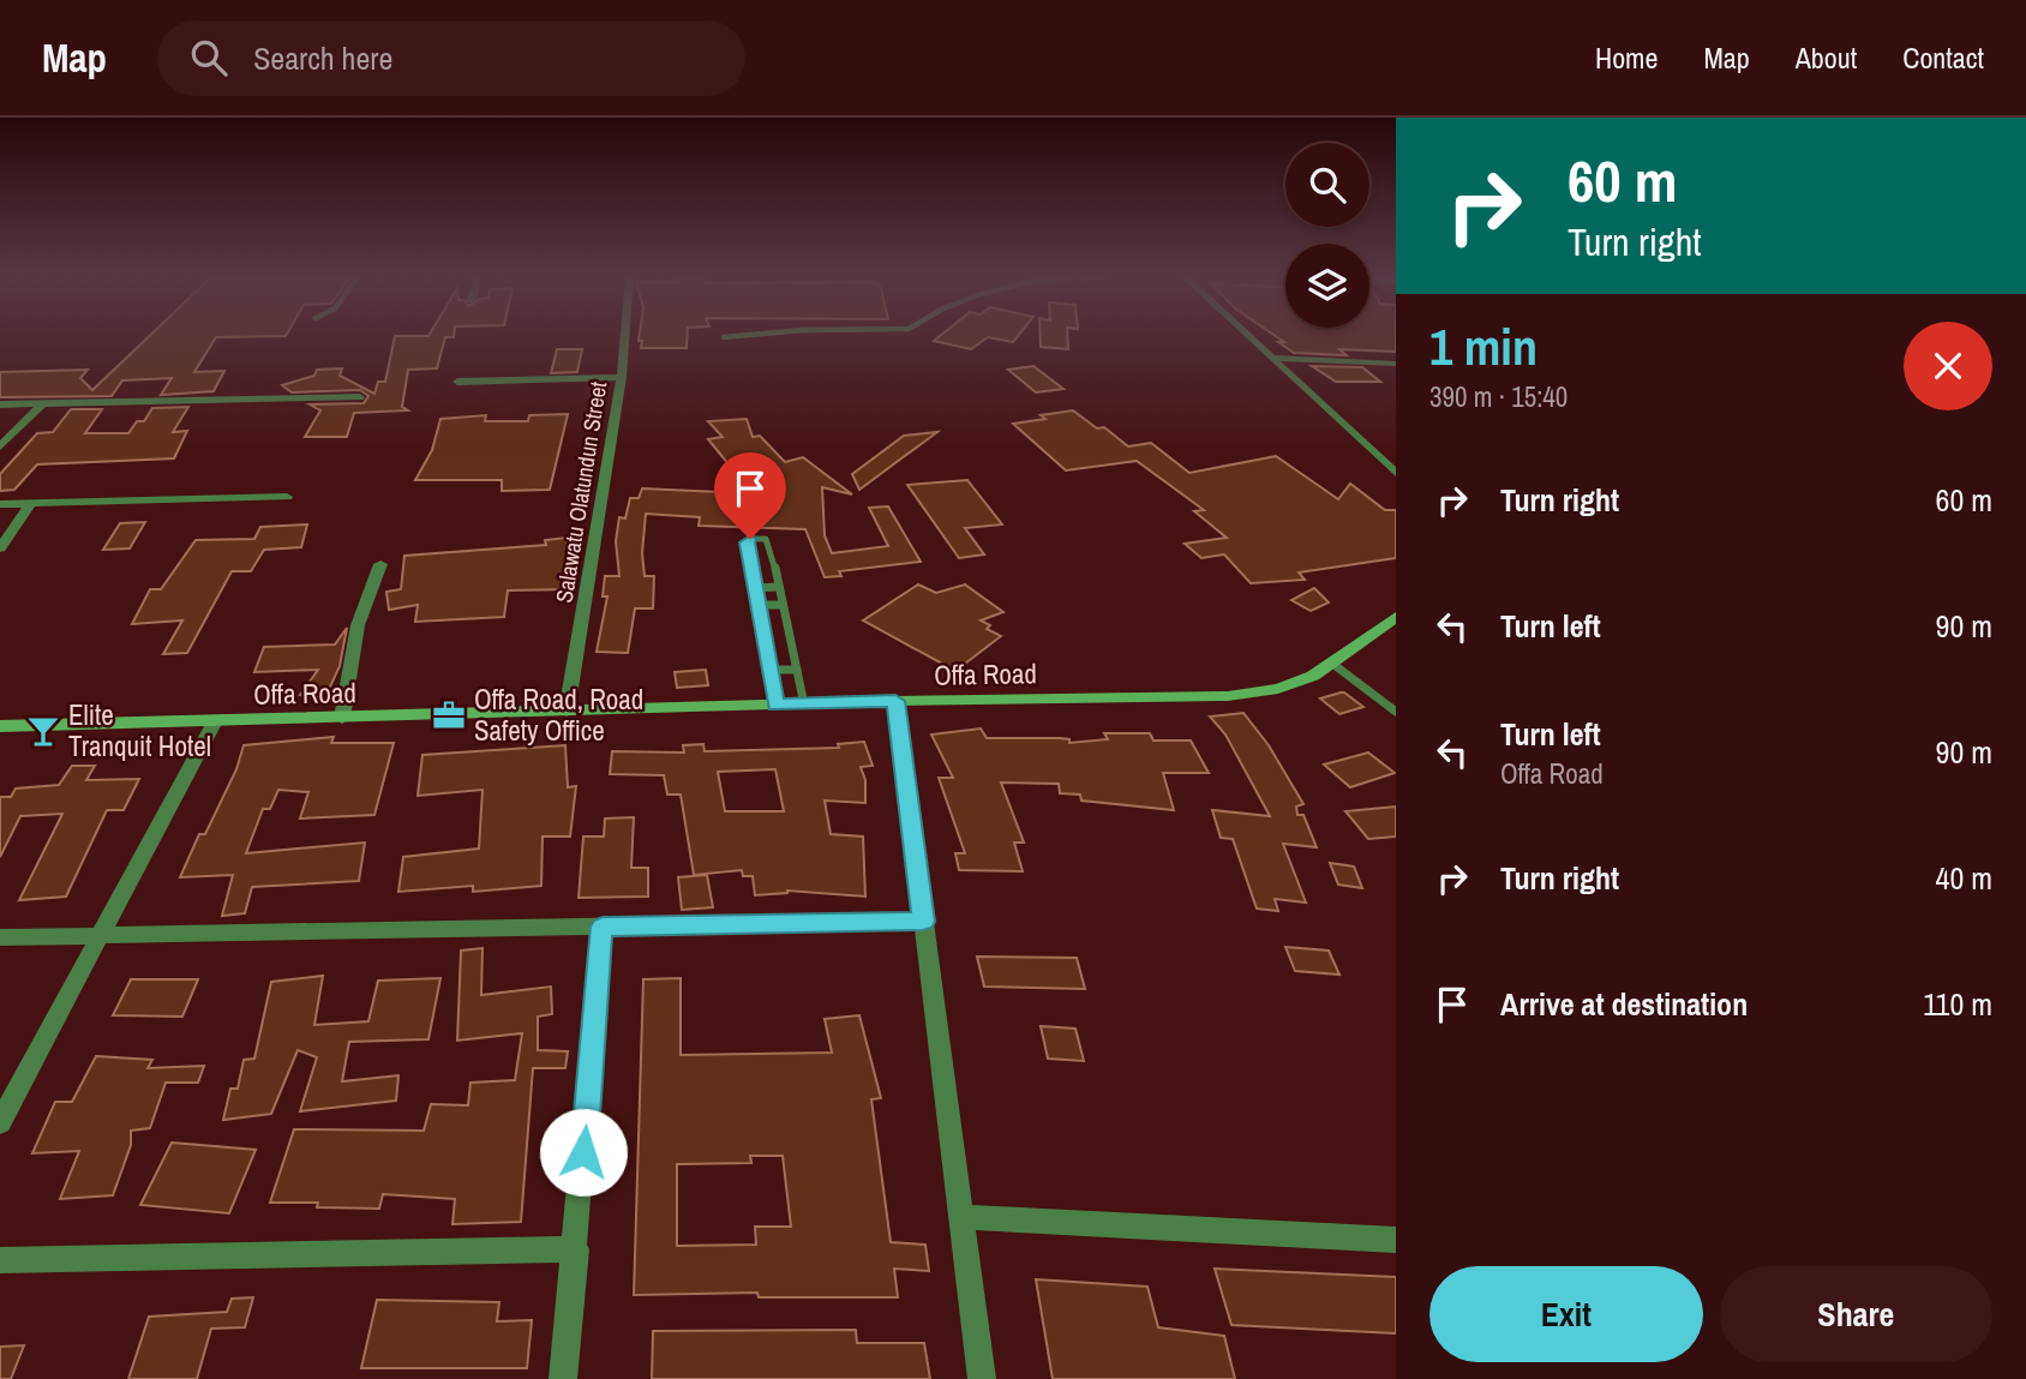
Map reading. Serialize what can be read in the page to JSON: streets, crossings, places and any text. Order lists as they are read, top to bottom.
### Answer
{
  "streets": {
    "street": ["Salawatu Olatundun Street", "Offa Road"]
  },
  "crossings": [
    ["Salawatu Olatundun Street", "Offa Road"]
  ],
  "places": {
    "office": ["Offa Road, Road Safety Office"],
    "bar": ["Elite Tranquit Hotel"]
  },
  "page": {
    "header": "Map",
    "search": "Search here",
    "nav": [
      "Home",
      "Map",
      "About",
      "Contact"
    ],
    "turn": ["60 m", "Turn right"],
    "heading": ["1 min", "390 m · 15:40"],
    "list": [
      {
        "name": "Turn right",
        "value": "60 m"
      },
      {
        "name": "Turn left",
        "value": "90 m"
      },
      {
        "name": "Turn left",
        "note": "Offa Road",
        "value": "90 m"
      },
      {
        "name": "Turn right",
        "value": "40 m"
      },
      {
        "name": "Arrive at destination",
        "value": "110 m"
      }
    ],
    "buttons": ["Exit", "Share"]
  }
}
